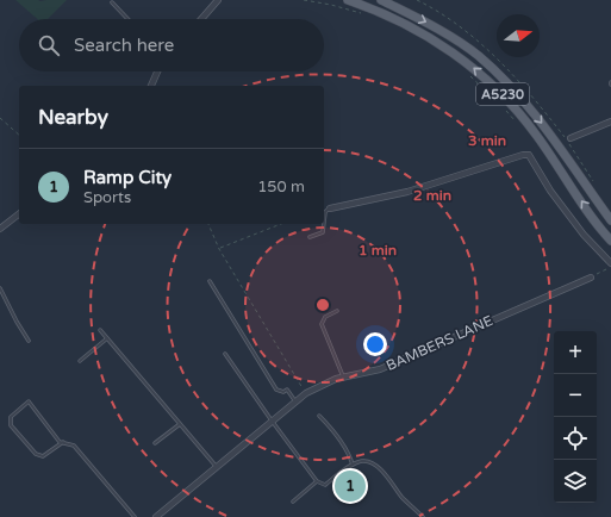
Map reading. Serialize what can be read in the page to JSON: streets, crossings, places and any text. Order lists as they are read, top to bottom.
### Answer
{
  "streets": {
    "main road": ["A5230"],
    "street": ["BAMBERS LANE"]
  },
  "north": "right",
  "page": {
    "search": "Search here",
    "heading": "Nearby",
    "list": [
      {
        "mark": "1",
        "name": "Ramp City",
        "note": "Sports",
        "value": "150 m"
      }
    ],
    "map_buttons": ["+", "−"],
    "pins": "1"
  },
  "rings": ["3 min", "2 min", "1 min"]
}
